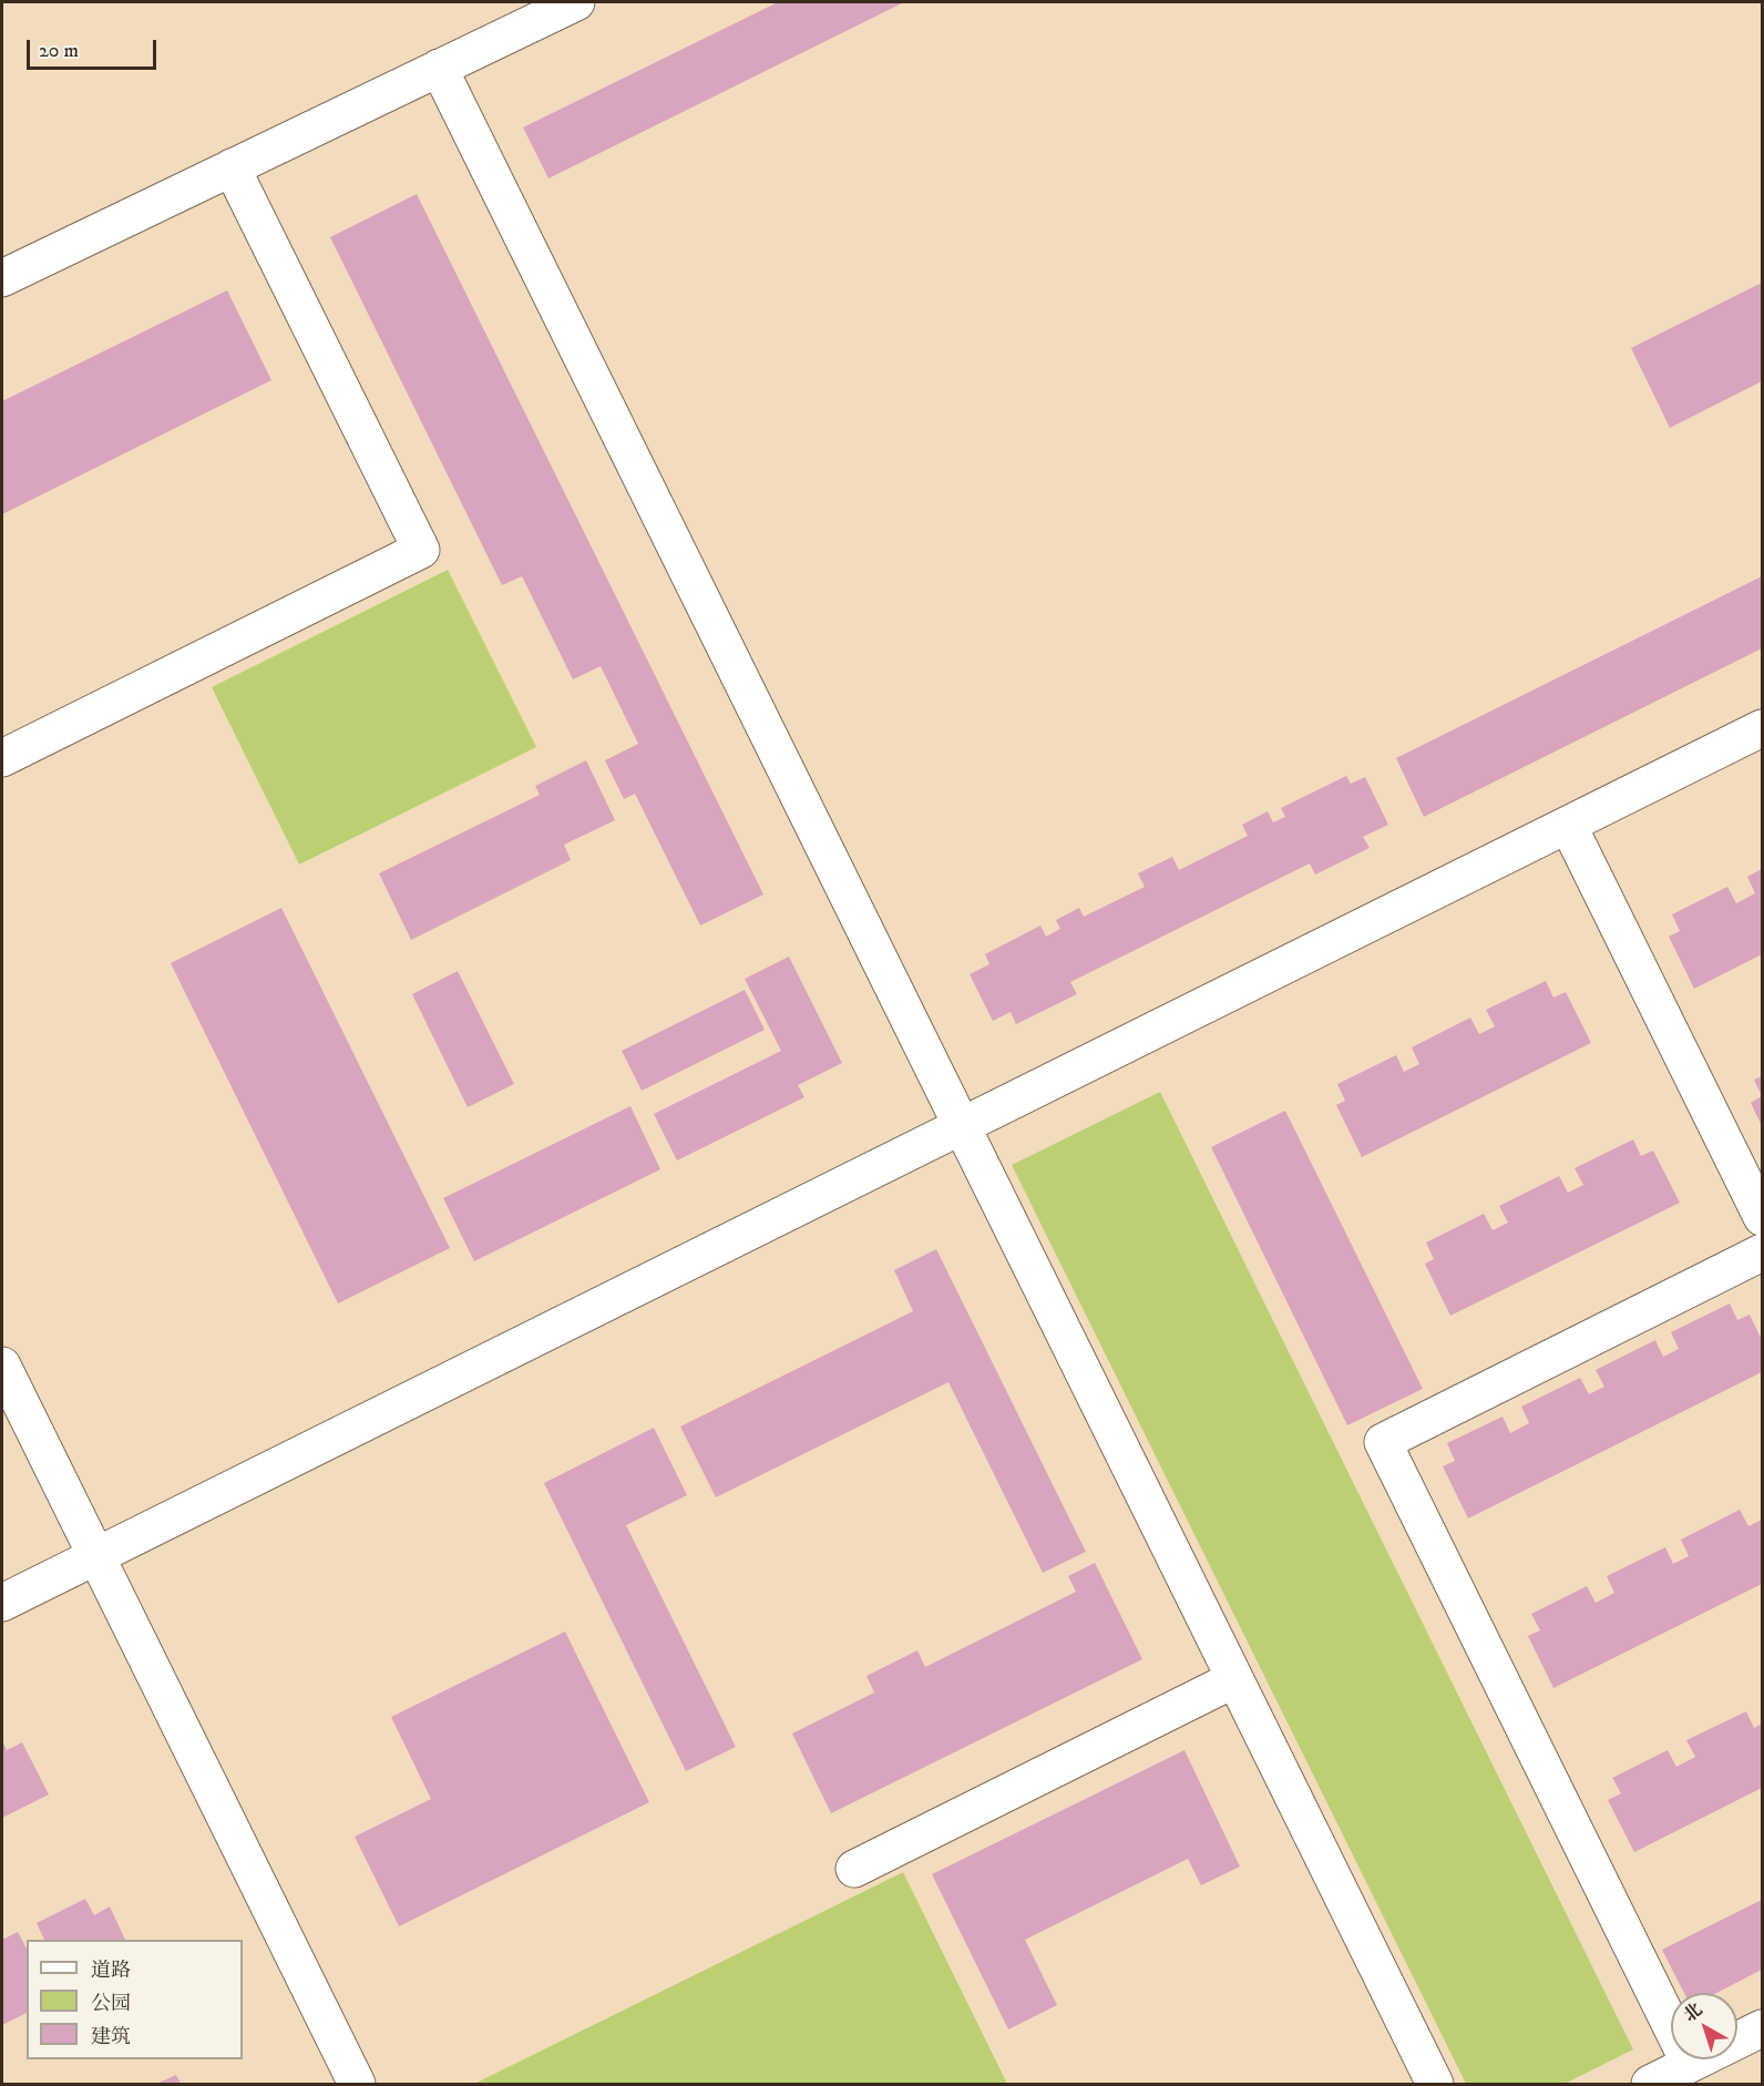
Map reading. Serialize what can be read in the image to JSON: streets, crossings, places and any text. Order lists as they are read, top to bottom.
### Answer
{
  "legend": ["道路", "公园", "建筑"],
  "scale_bar": "20 m",
  "north": "top left"
}
